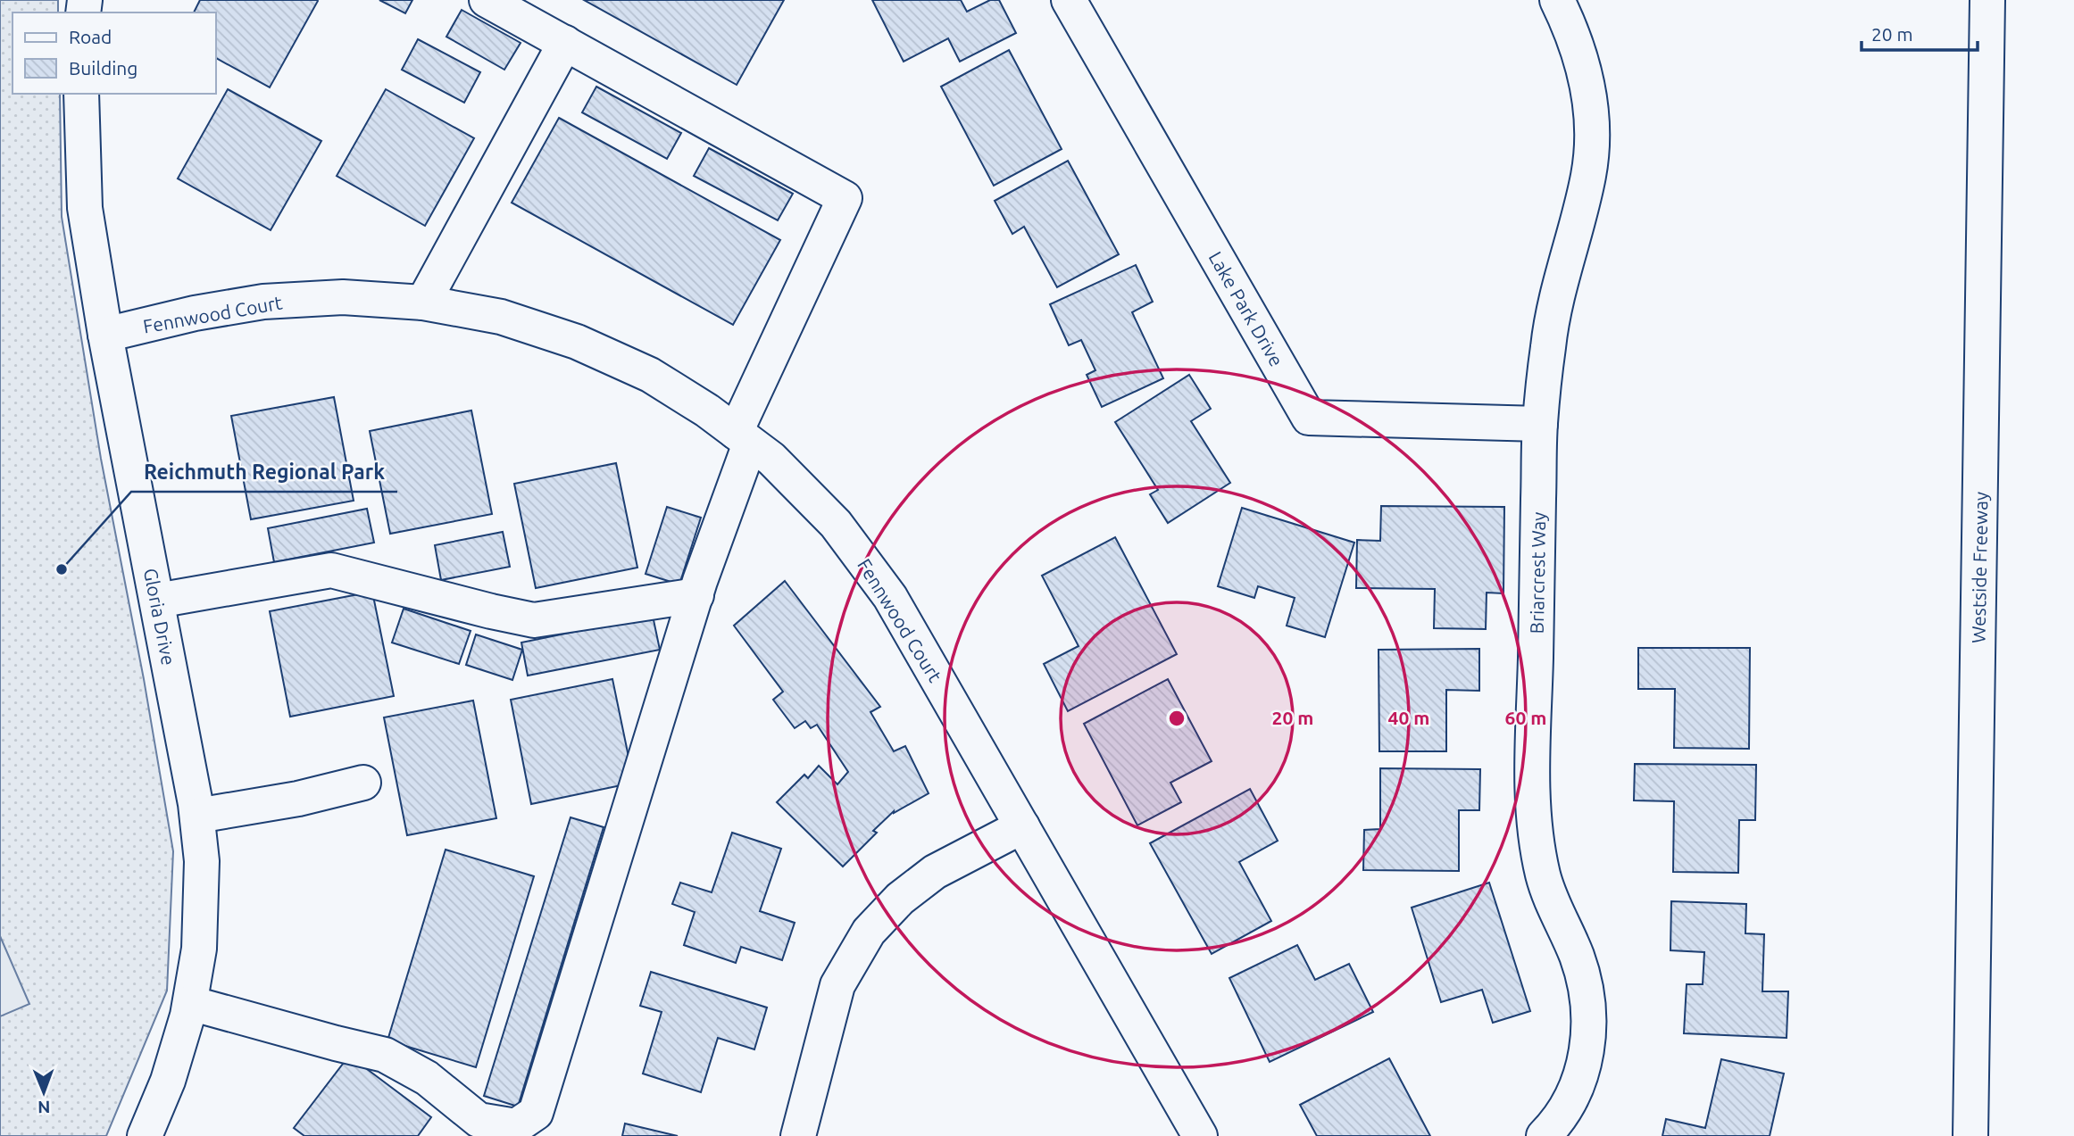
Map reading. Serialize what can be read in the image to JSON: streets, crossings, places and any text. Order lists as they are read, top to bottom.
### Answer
{
  "streets": {
    "main road": [
      "Lake Park Drive",
      "Fennwood Court",
      "Westside Freeway",
      "Briarcrest Way",
      "Gloria Drive"
    ]
  },
  "crossings": [
    ["Lake Park Drive", "Briarcrest Way"],
    ["Fennwood Court", "Gloria Drive"]
  ],
  "places": ["Reichmuth Regional Park"],
  "legend": ["Road", "Building"],
  "scale_bar": "20 m",
  "north": "bottom",
  "rings": ["20 m", "40 m", "60 m"]
}
